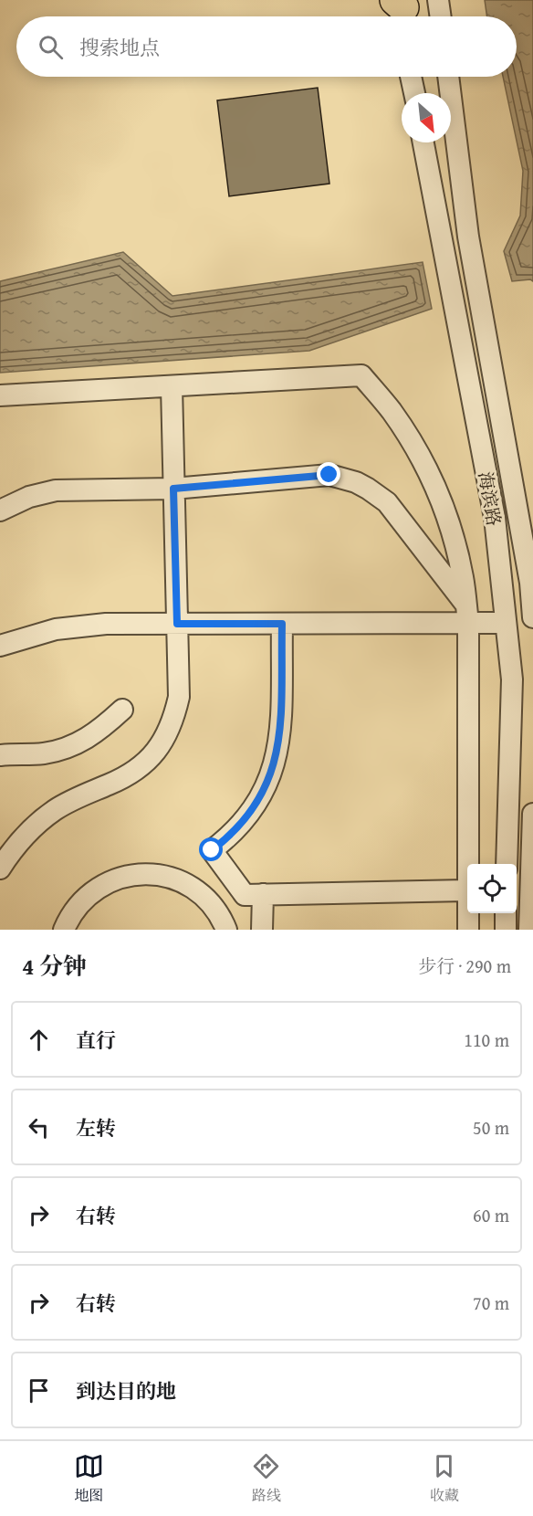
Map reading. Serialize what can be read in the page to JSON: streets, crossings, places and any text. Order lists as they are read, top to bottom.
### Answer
{
  "streets": {
    "street": ["海滨路"]
  },
  "north": "bottom right",
  "page": {
    "search": "搜索地点",
    "heading": ["4 分钟", "步行 · 290 m"],
    "list": [
      ["直行", "110 m"],
      ["左转", "50 m"],
      ["右转", "60 m"],
      ["右转", "70 m"],
      "到达目的地"
    ],
    "nav": ["地图", "路线", "收藏"]
  }
}
